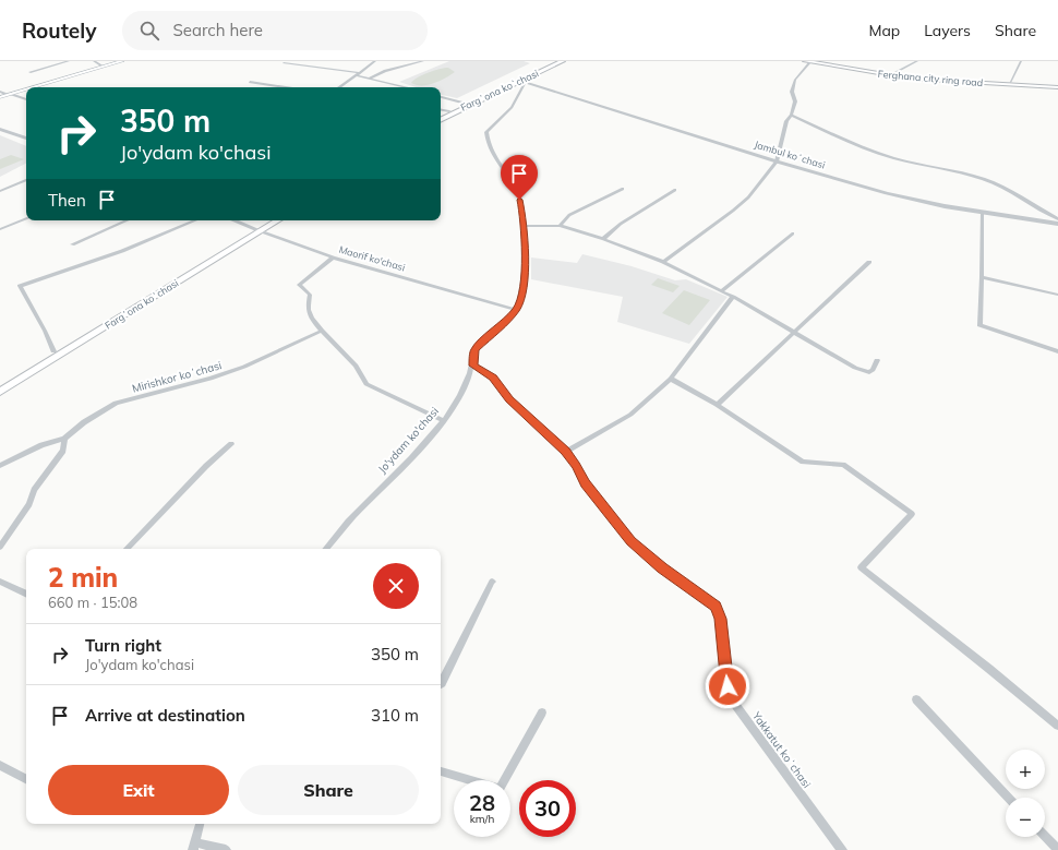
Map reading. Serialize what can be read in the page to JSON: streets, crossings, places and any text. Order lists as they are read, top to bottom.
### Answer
{
  "streets": {
    "main road": ["Ferghana city ring road", "Fargʻona koʻchasi"],
    "street": [
      "Jambul koʻchasi",
      "Maorif ko'chasi",
      "Mirishkor koʻchasi",
      "Jo'ydam ko'chasi",
      "Yakkatut koʻchasi"
    ]
  },
  "crossings": [
    ["Fargʻona koʻchasi", "Jambul koʻchasi"],
    ["Fargʻona koʻchasi", "Maorif ko'chasi"],
    ["Fargʻona koʻchasi", "Jo'ydam ko'chasi"],
    ["Jambul koʻchasi", "Jo'ydam ko'chasi"],
    ["Maorif ko'chasi", "Jo'ydam ko'chasi"],
    ["Jo'ydam ko'chasi", "Yakkatut koʻchasi"]
  ],
  "page": {
    "header": "Routely",
    "search": "Search here",
    "nav": ["Map", "Layers", "Share"],
    "turn": ["350 m", "Jo'ydam ko'chasi"],
    "then": "Then",
    "heading": ["2 min", "660 m · 15:08"],
    "list": [
      {
        "name": "Turn right",
        "note": "Jo'ydam ko'chasi",
        "value": "350 m"
      },
      {
        "name": "Arrive at destination",
        "value": "310 m"
      }
    ],
    "map_buttons": ["+", "−"],
    "buttons": ["Exit", "Share"],
    "speed": "28 km/h",
    "limit": "30"
  }
}
